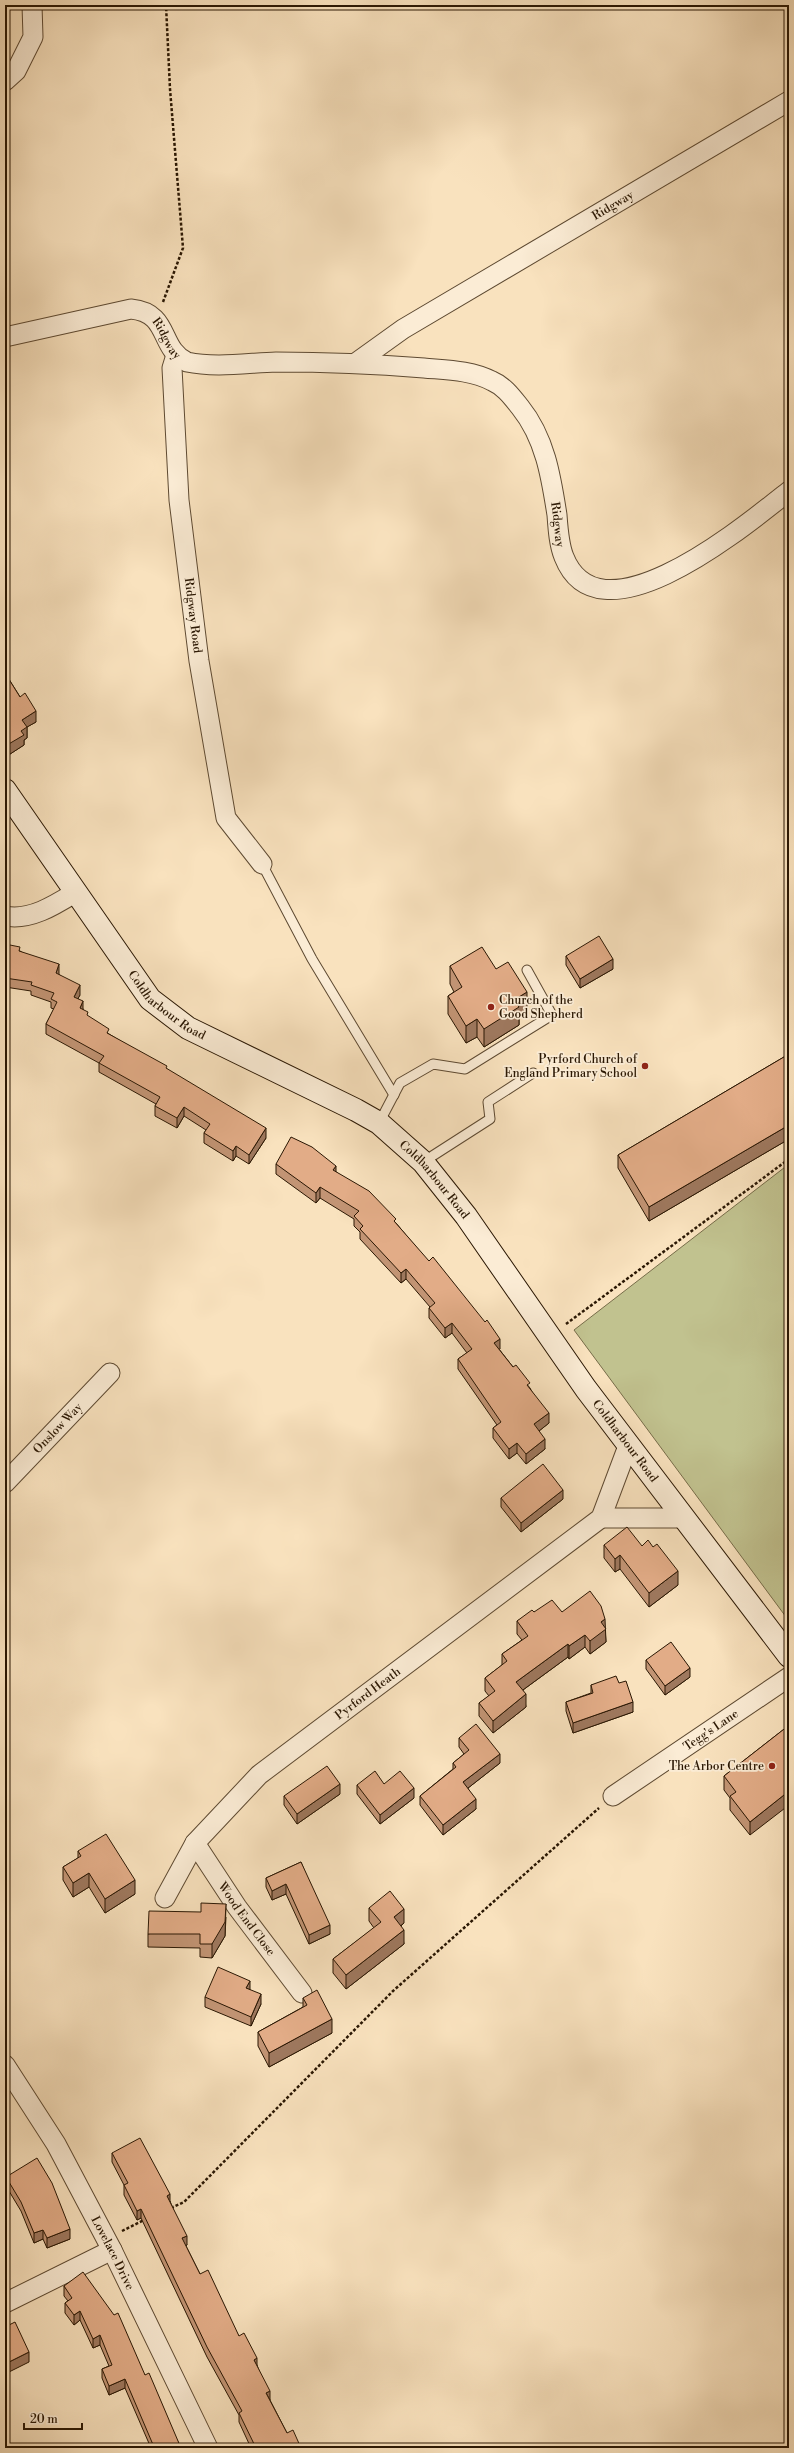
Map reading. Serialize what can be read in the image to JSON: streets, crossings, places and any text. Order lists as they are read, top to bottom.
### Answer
{
  "streets": {
    "main road": ["Coldharbour Road"],
    "street": [
      "Ridgway",
      "Ridgway Road",
      "Onslow Way",
      "Pyrford Heath",
      "Tegg's Lane",
      "Wood End Close",
      "Lovelace Drive"
    ]
  },
  "crossings": [
    ["Ridgway", "Ridgway Road"],
    ["Pyrford Heath", "Wood End Close"]
  ],
  "places": ["Church of the Good Shepherd", "Pyrford Church of England Primary School", "The Arbor Centre"],
  "scale_bar": "20 m"
}
